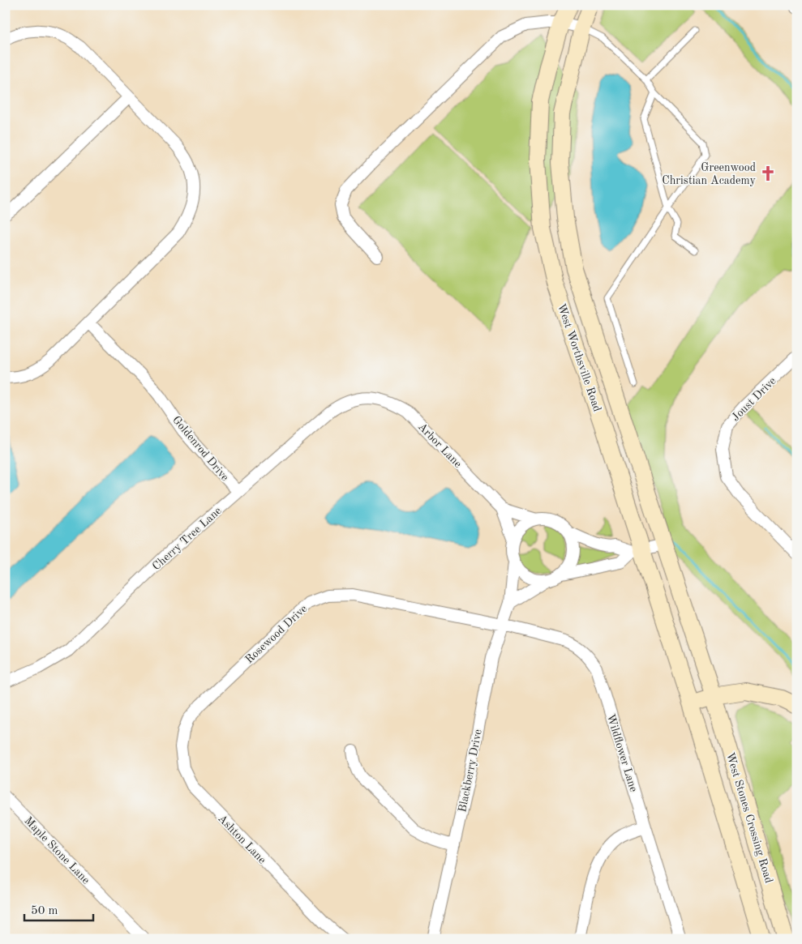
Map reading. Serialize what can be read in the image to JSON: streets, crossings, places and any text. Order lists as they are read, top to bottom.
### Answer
{
  "streets": {
    "main road": ["West Worthsville Road", "West Stones Crossing Road"],
    "street": [
      "Joust Drive",
      "Arbor Lane",
      "Goldenrod Drive",
      "Cherry Tree Lane",
      "Rosewood Drive",
      "Wildflower Lane",
      "Blackberry Drive",
      "Ashton Lane",
      "Maple Stone Lane"
    ]
  },
  "crossings": [
    ["West Worthsville Road", "West Stones Crossing Road"],
    ["Arbor Lane", "Cherry Tree Lane"],
    ["Arbor Lane", "Blackberry Drive"],
    ["Goldenrod Drive", "Cherry Tree Lane"],
    ["Rosewood Drive", "Wildflower Lane"],
    ["Rosewood Drive", "Blackberry Drive"],
    ["Rosewood Drive", "Ashton Lane"],
    ["Wildflower Lane", "Blackberry Drive"]
  ],
  "places": {
    "church": ["Greenwood Christian Academy"]
  },
  "scale_bar": "50 m"
}
